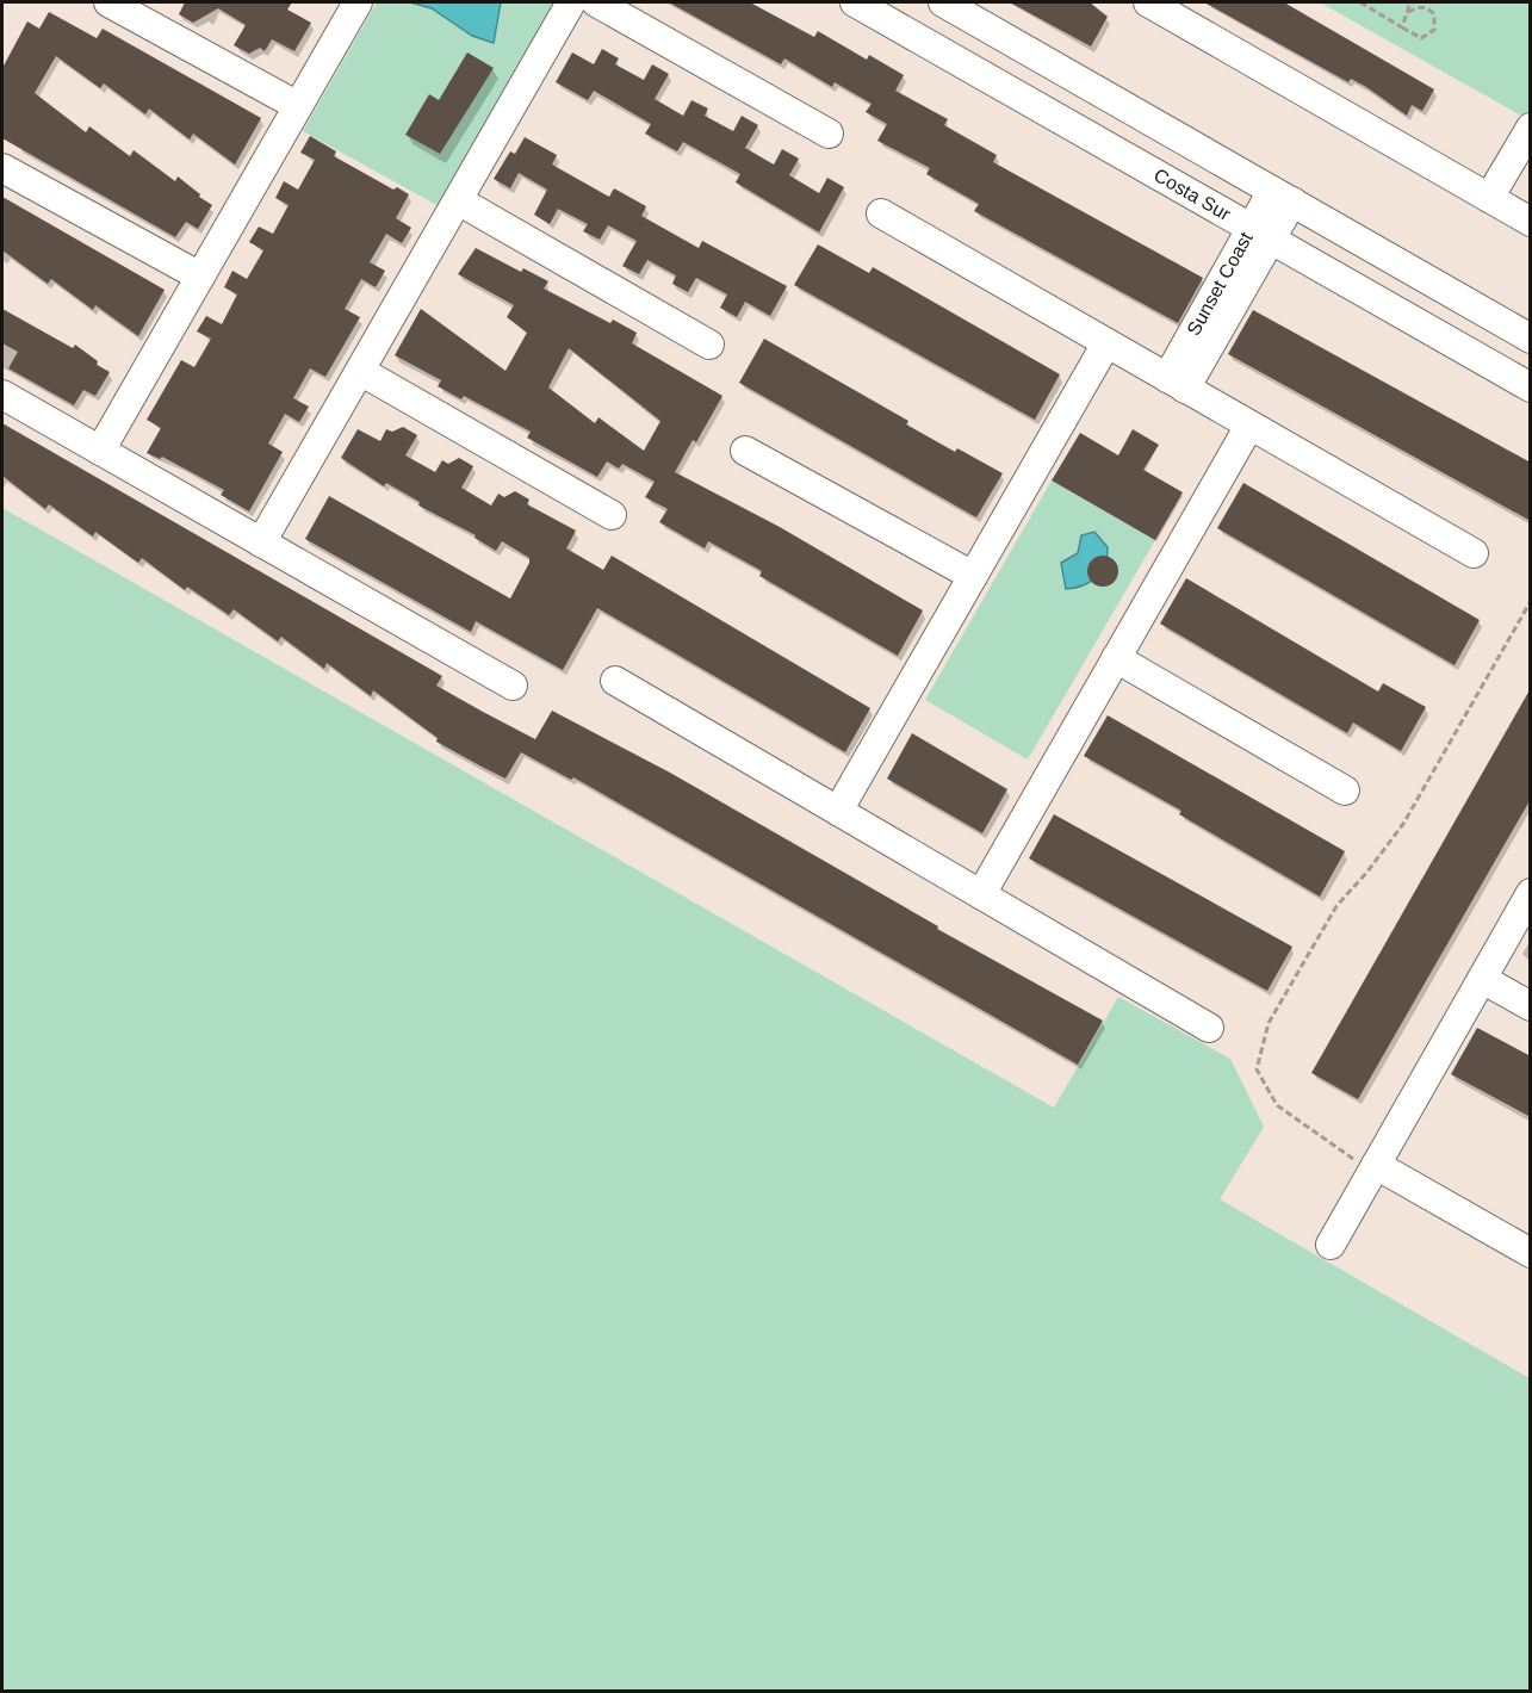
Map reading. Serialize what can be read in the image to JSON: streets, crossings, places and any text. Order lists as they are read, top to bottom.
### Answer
{
  "streets": {
    "street": ["Costa Sur", "Sunset Coast"]
  },
  "crossings": [
    ["Costa Sur", "Sunset Coast"]
  ]
}
